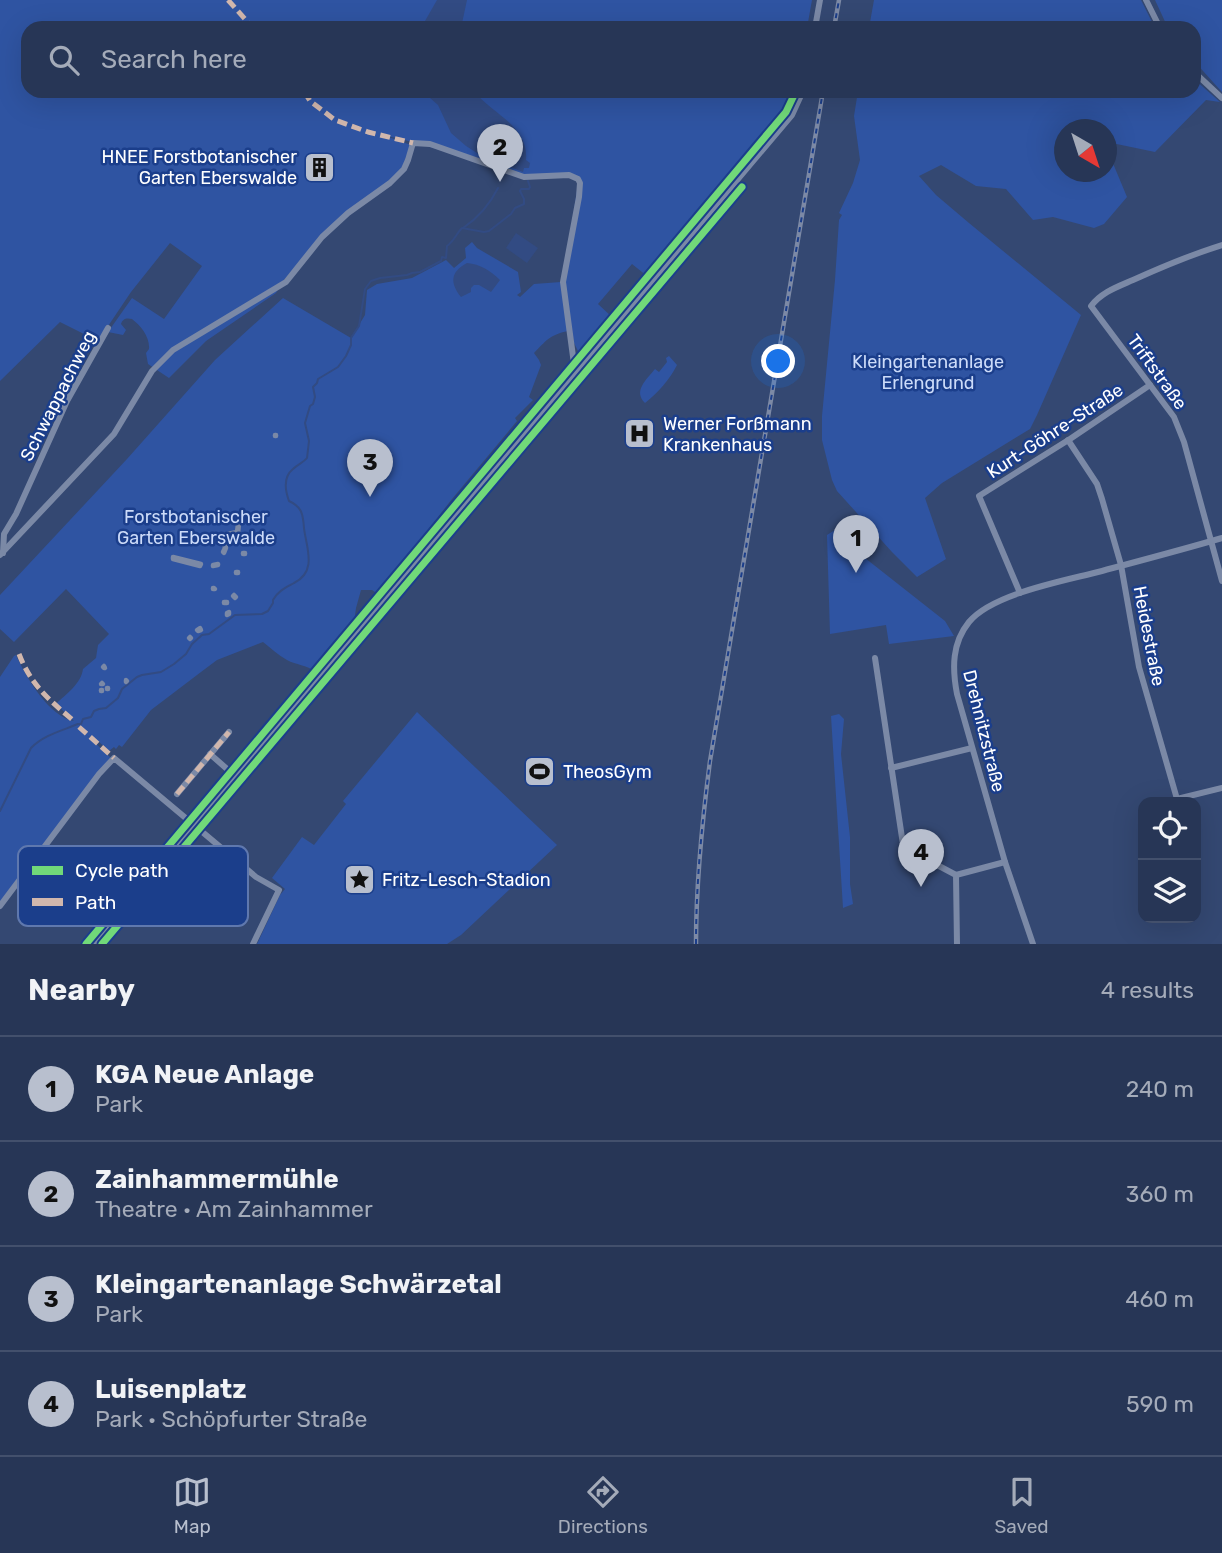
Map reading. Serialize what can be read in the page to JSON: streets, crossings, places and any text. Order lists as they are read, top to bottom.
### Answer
{
  "streets": {
    "street": [
      "Triftstraße",
      "Schwappachweg",
      "Kurt-Göhre-Straße",
      "Heidestraße",
      "Drehnitzstraße"
    ]
  },
  "crossings": [
    ["Triftstraße", "Kurt-Göhre-Straße"],
    ["Triftstraße", "Drehnitzstraße"],
    ["Kurt-Göhre-Straße", "Heidestraße"],
    ["Kurt-Göhre-Straße", "Drehnitzstraße"],
    ["Heidestraße", "Drehnitzstraße"]
  ],
  "parks": ["Kleingartenanlage Erlengrund", "Forstbotanischer Garten Eberswalde"],
  "places": {
    "building": ["HNEE Forstbotanischer Garten Eberswalde"],
    "hospital": ["Werner Forßmann Krankenhaus"],
    "sports": ["TheosGym"],
    "place": ["Fritz-Lesch-Stadion"]
  },
  "legend": ["Cycle path", "Path"],
  "north": "bottom right",
  "page": {
    "search": "Search here",
    "pins": [
      "2",
      "3",
      "1",
      "4"
    ],
    "heading": ["Nearby", "4 results"],
    "list": [
      {
        "mark": "1",
        "name": "KGA Neue Anlage",
        "note": "Park",
        "value": "240 m"
      },
      {
        "mark": "2",
        "name": "Zainhammermühle",
        "note": "Theatre · Am Zainhammer",
        "value": "360 m"
      },
      {
        "mark": "3",
        "name": "Kleingartenanlage Schwärzetal",
        "note": "Park",
        "value": "460 m"
      },
      {
        "mark": "4",
        "name": "Luisenplatz",
        "note": "Park · Schöpfurter Straße",
        "value": "590 m"
      }
    ],
    "nav": ["Map", "Directions", "Saved"]
  }
}
